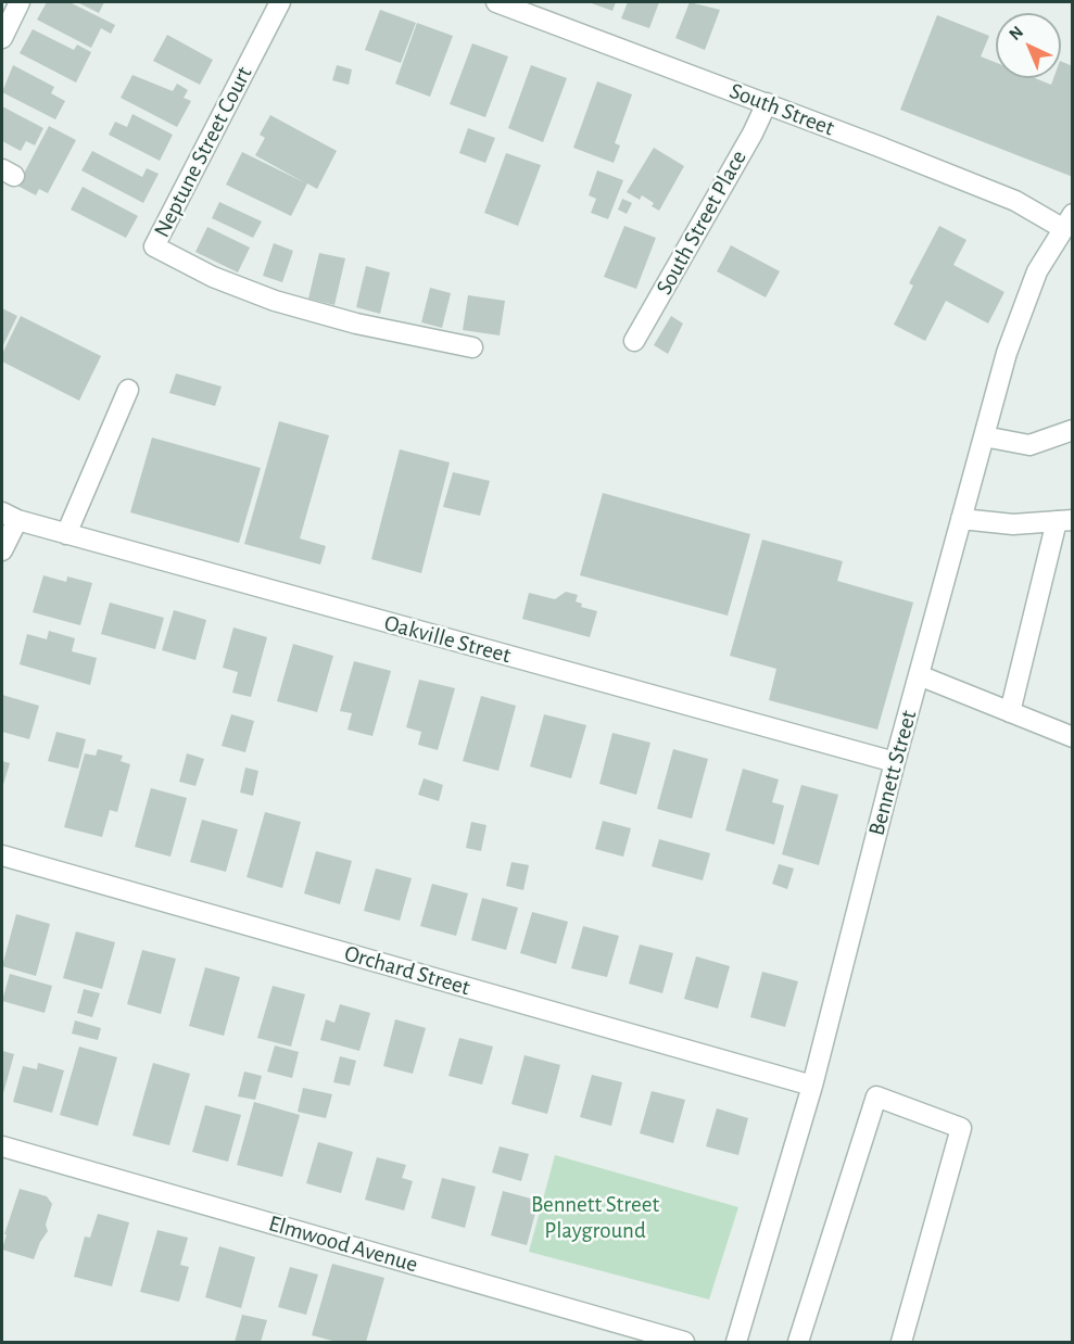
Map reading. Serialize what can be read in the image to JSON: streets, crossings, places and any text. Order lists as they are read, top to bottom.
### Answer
{
  "streets": {
    "street": [
      "South Street",
      "Neptune Street Court",
      "South Street Place",
      "Oakville Street",
      "Bennett Street",
      "Orchard Street",
      "Elmwood Avenue"
    ]
  },
  "crossings": [
    ["South Street", "South Street Place"],
    ["South Street", "Bennett Street"],
    ["Oakville Street", "Bennett Street"],
    ["Bennett Street", "Orchard Street"]
  ],
  "parks": ["Bennett Street Playground"],
  "north": "top left"
}
